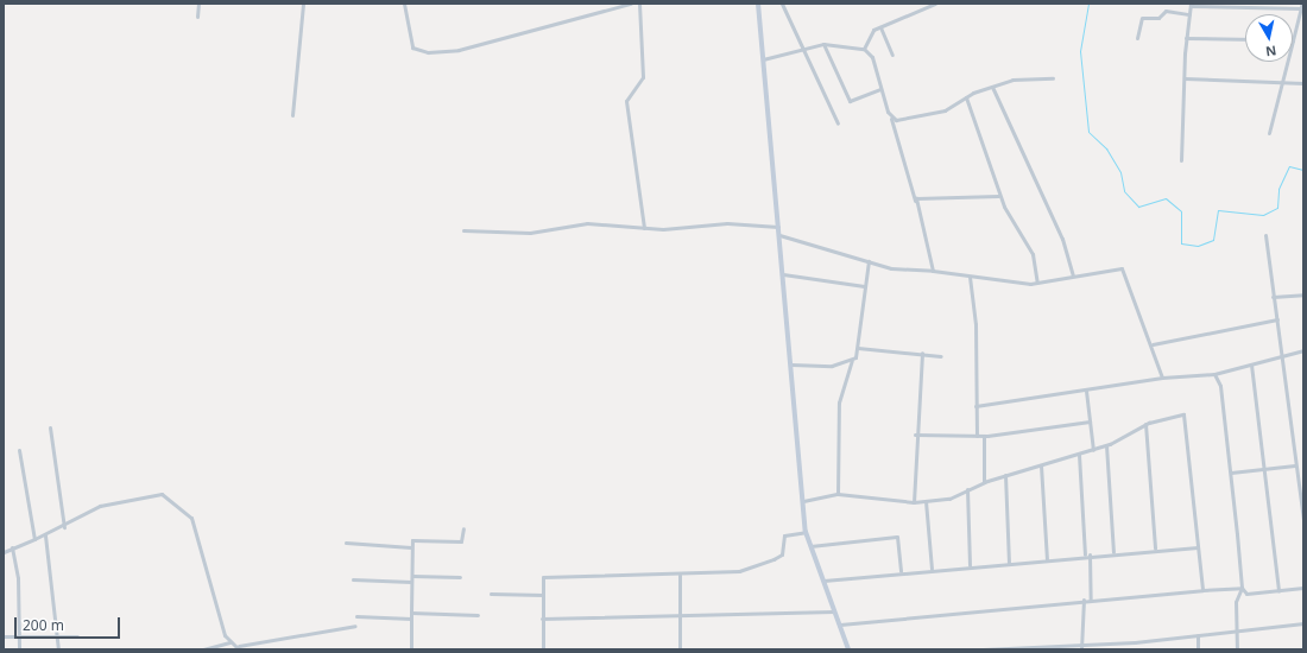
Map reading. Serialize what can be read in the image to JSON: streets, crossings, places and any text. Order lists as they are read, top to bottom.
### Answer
{
  "scale_bar": "200 m",
  "north": "bottom"
}
